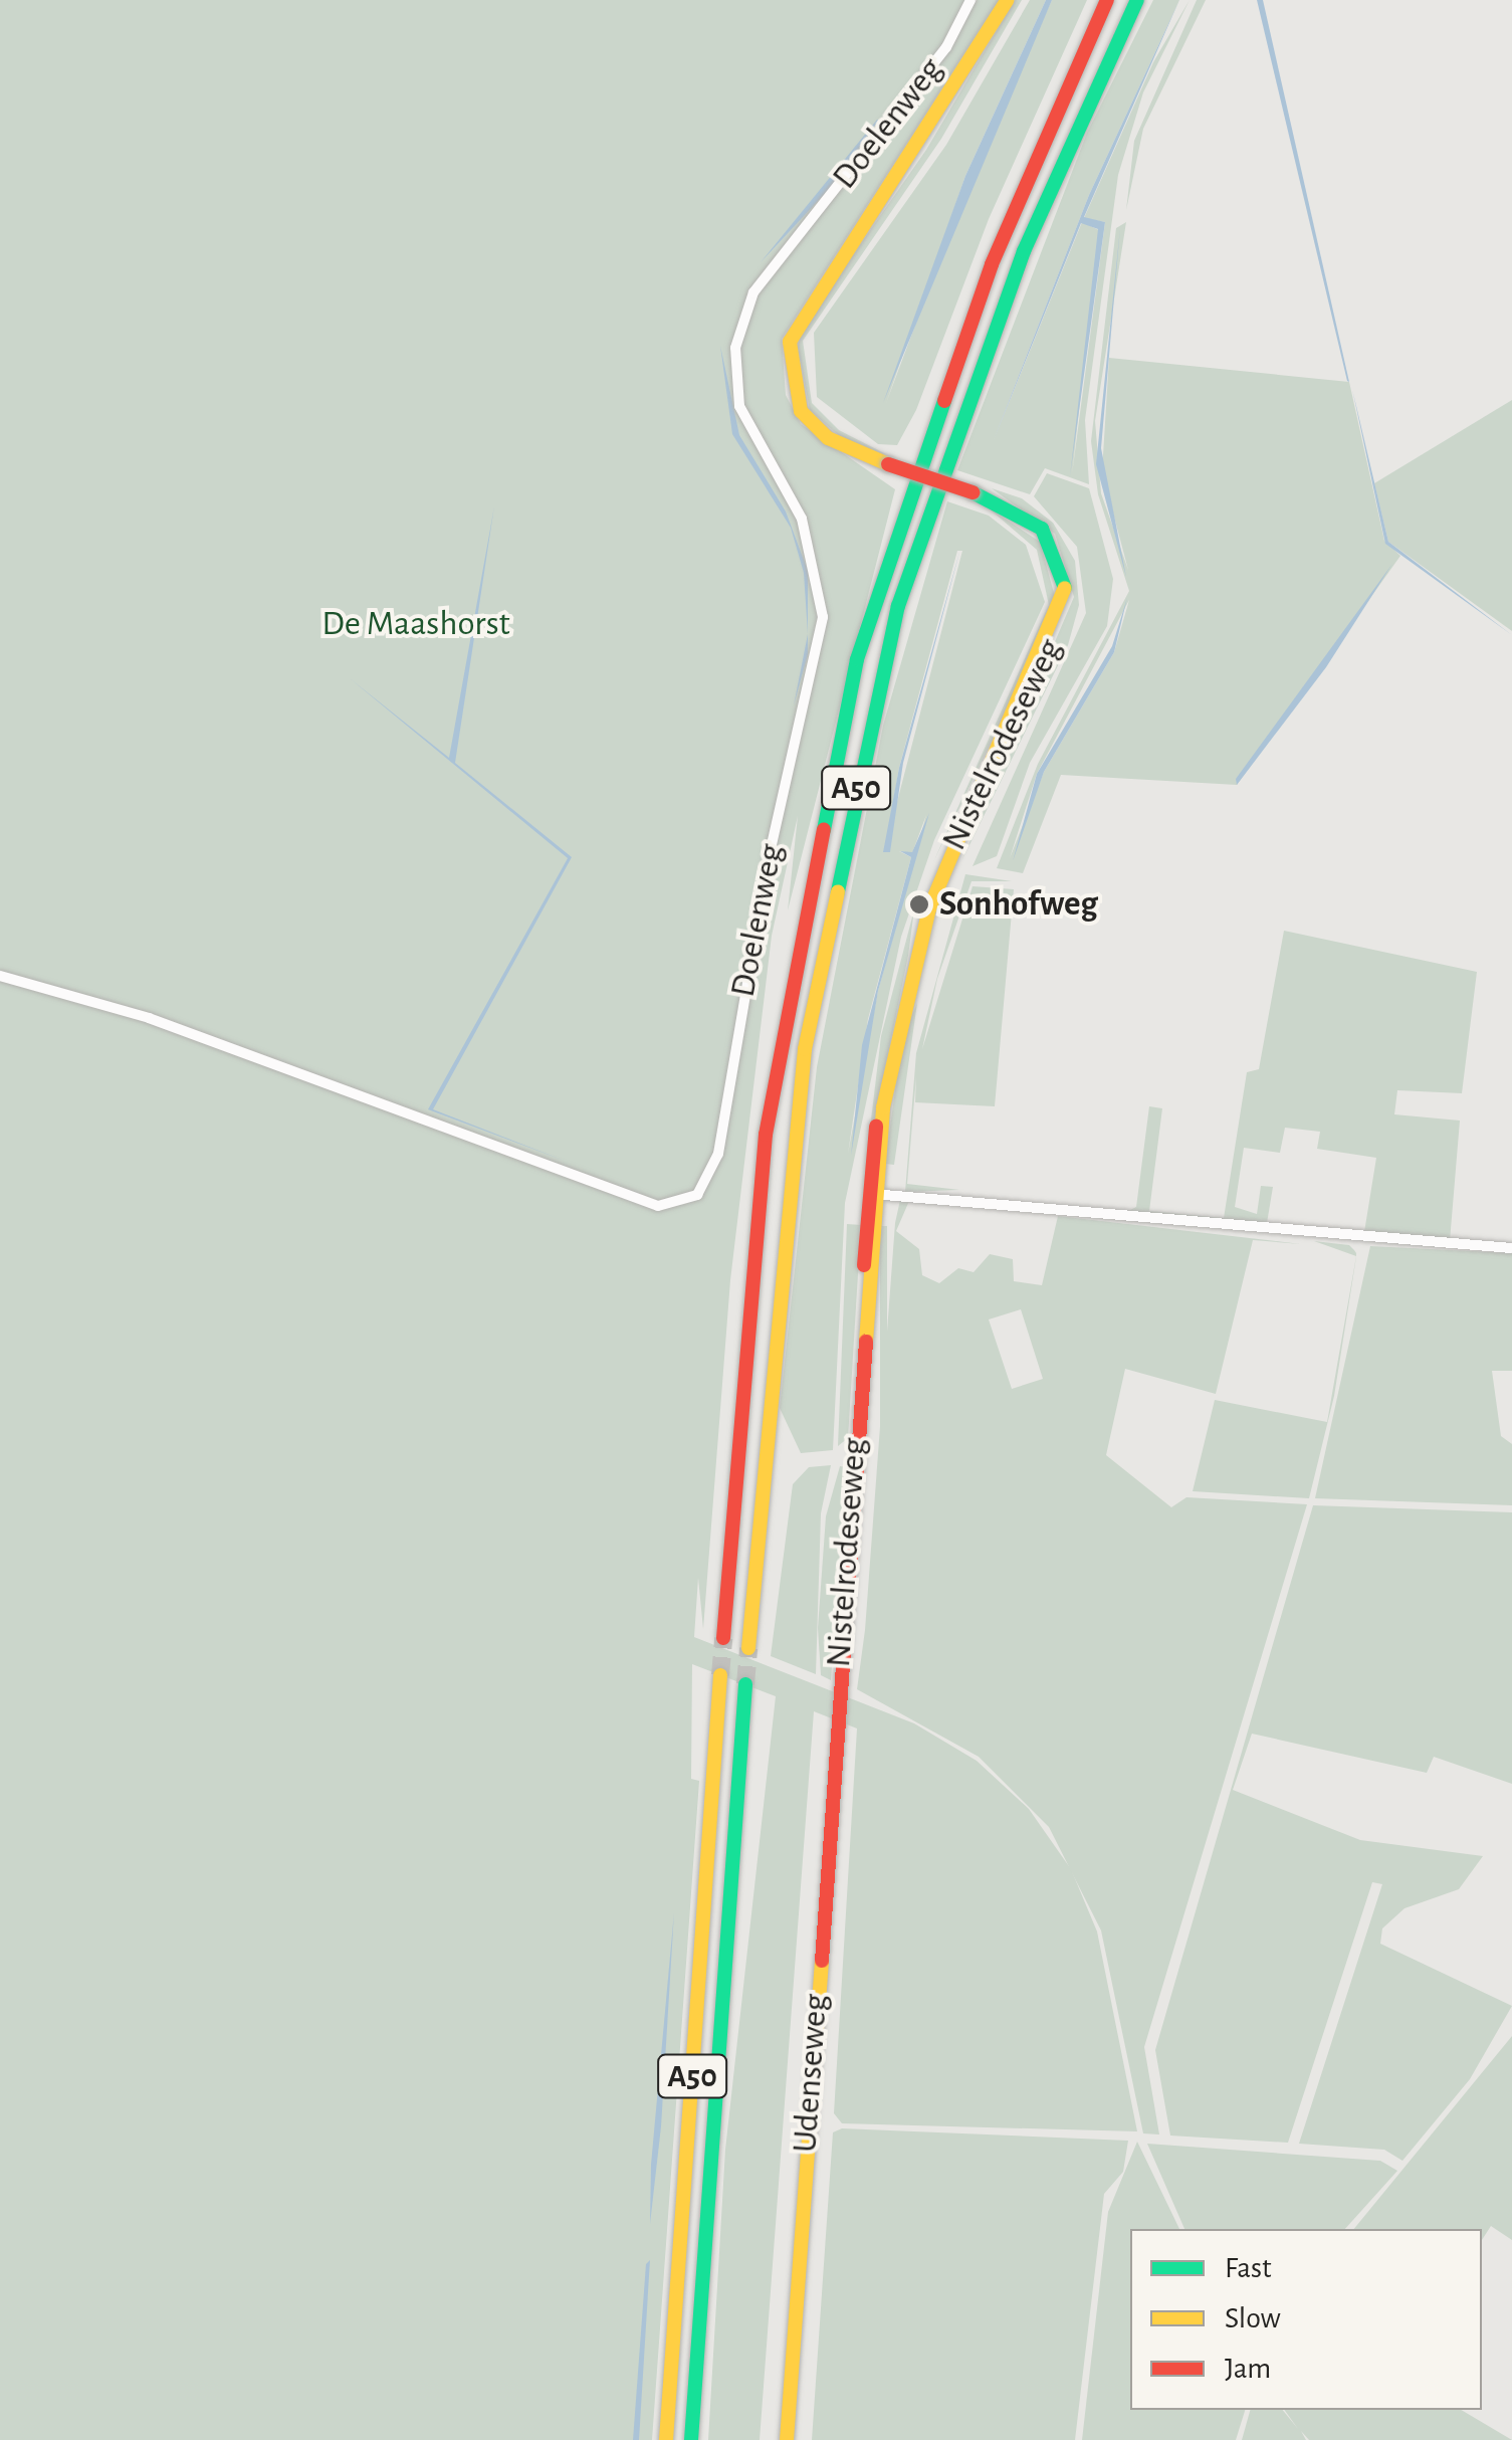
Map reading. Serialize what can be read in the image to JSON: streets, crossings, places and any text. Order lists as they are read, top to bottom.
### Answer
{
  "streets": {
    "main road": ["Nistelrodeseweg", "A50", "Udenseweg"],
    "street": ["Doelenweg"]
  },
  "crossings": [
    ["Nistelrodeseweg", "Udenseweg"]
  ],
  "parks": ["De Maashorst"],
  "places": ["Sonhofweg"],
  "legend": ["Fast", "Slow", "Jam"]
}
